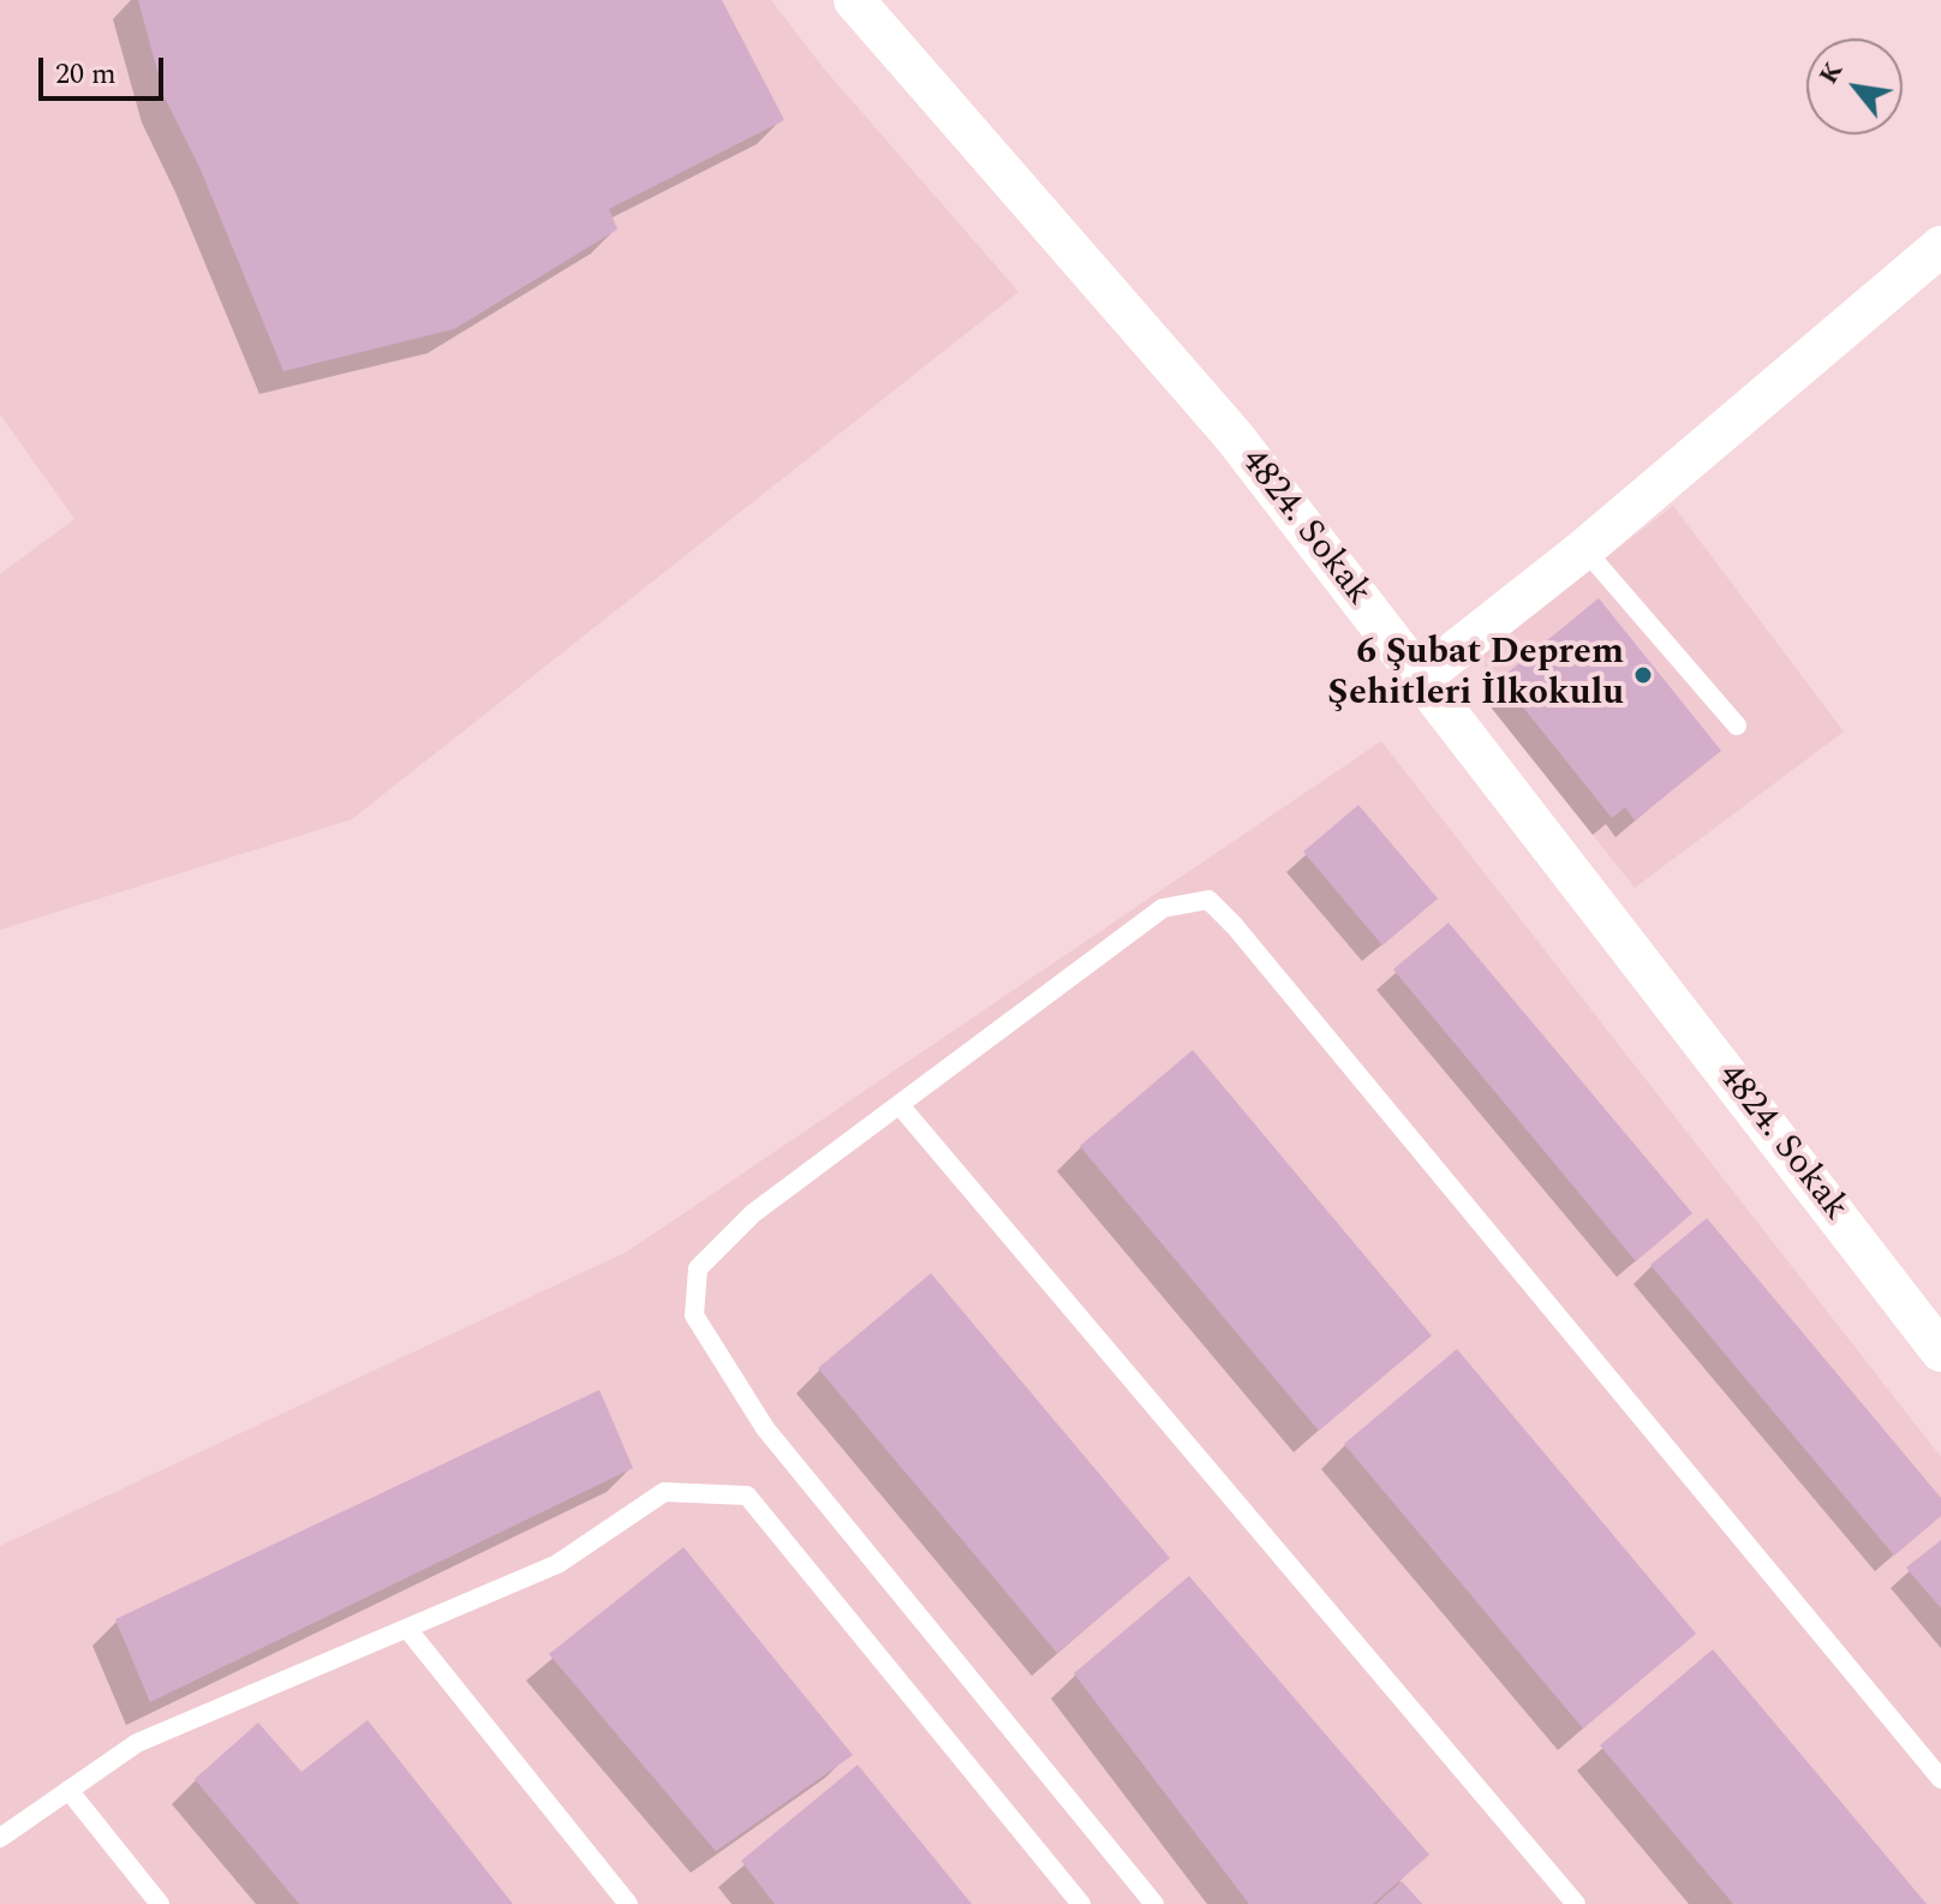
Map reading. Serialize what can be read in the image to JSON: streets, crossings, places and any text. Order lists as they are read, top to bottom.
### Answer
{
  "streets": {
    "street": ["4824. Sokak"]
  },
  "places": ["6 Şubat Deprem Şehitleri İlkokulu"],
  "scale_bar": "20 m",
  "north": "top left"
}
